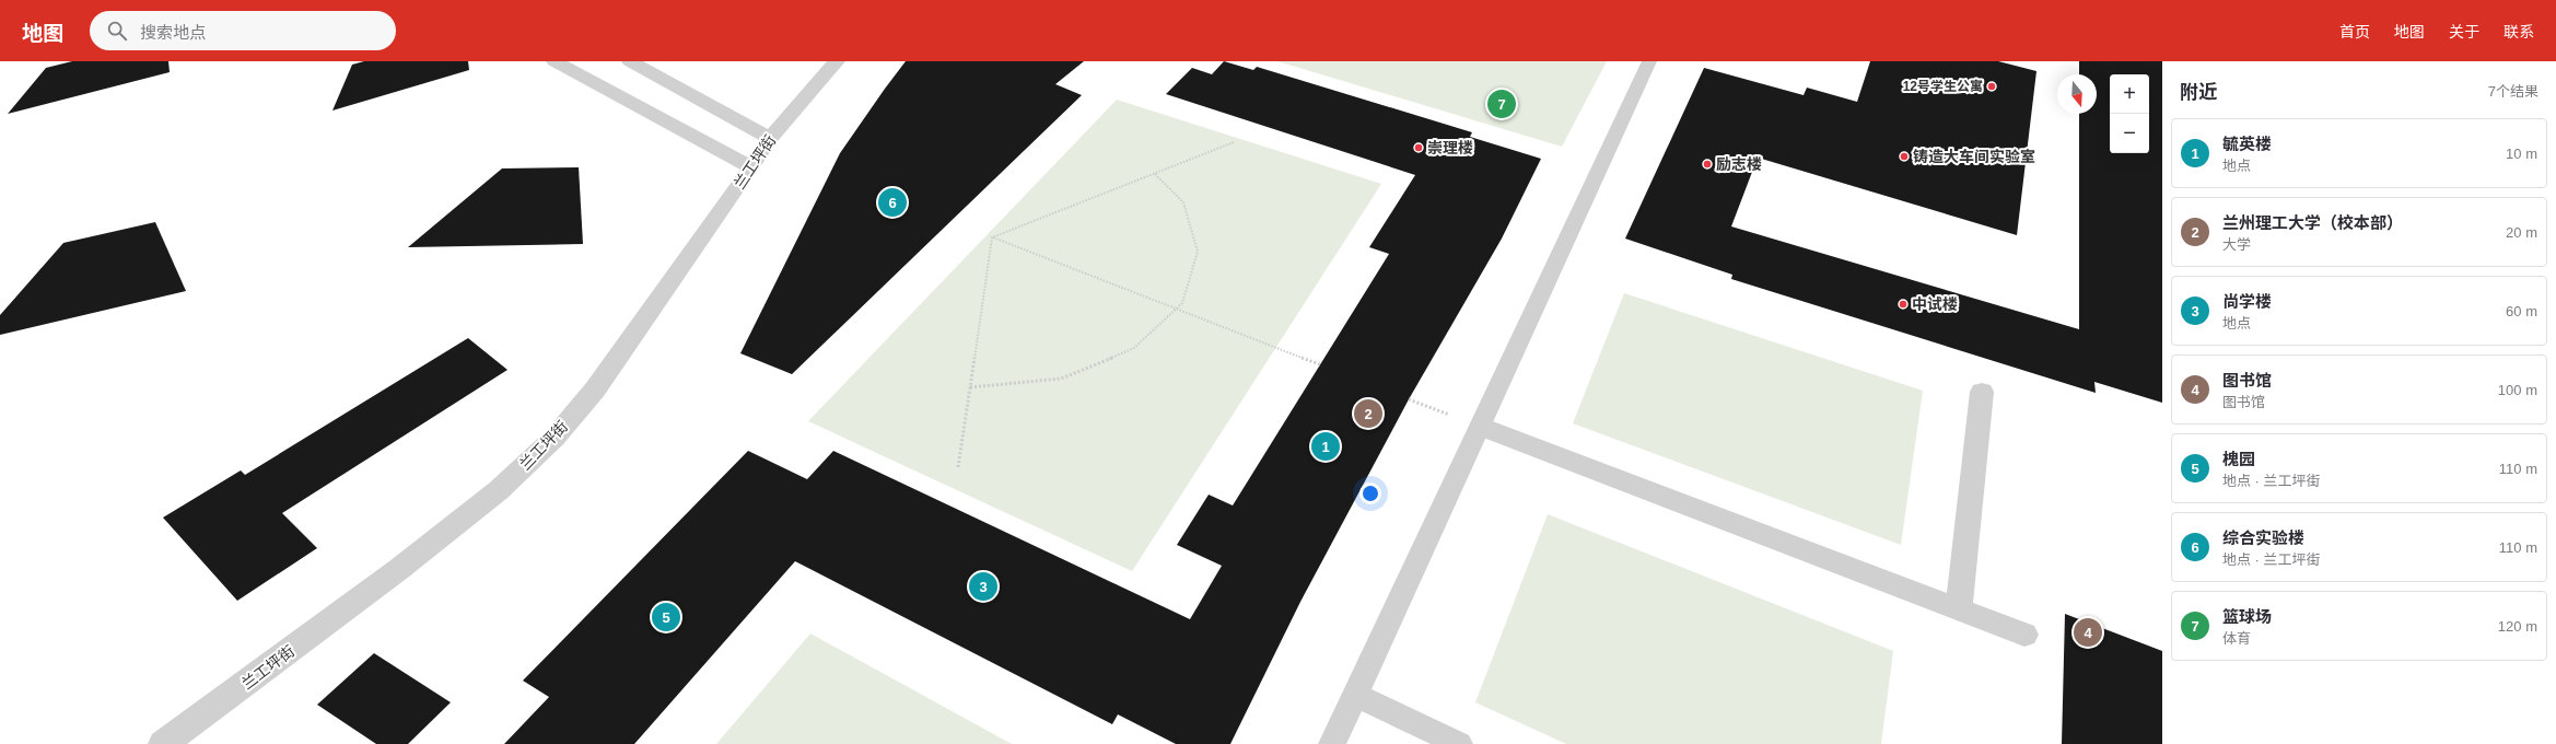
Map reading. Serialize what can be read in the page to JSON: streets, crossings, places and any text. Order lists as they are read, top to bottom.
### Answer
{
  "streets": {
    "street": ["兰工坪街"]
  },
  "places": [
    "12号学生公寓",
    "崇理楼",
    "铸造大车间实验室",
    "励志楼",
    "中试楼"
  ],
  "north": "bottom",
  "page": {
    "header": "地图",
    "search": "搜索地点",
    "nav": [
      "首页",
      "地图",
      "关于",
      "联系"
    ],
    "heading": ["附近", "7个结果"],
    "map_buttons": ["+", "−"],
    "pins": [
      "7",
      "6",
      "2",
      "1",
      "3",
      "5",
      "4"
    ],
    "list": [
      {
        "mark": "1",
        "name": "毓英楼",
        "note": "地点",
        "value": "10 m"
      },
      {
        "mark": "2",
        "name": "兰州理工大学（校本部）",
        "note": "大学",
        "value": "20 m"
      },
      {
        "mark": "3",
        "name": "尚学楼",
        "note": "地点",
        "value": "60 m"
      },
      {
        "mark": "4",
        "name": "图书馆",
        "note": "图书馆",
        "value": "100 m"
      },
      {
        "mark": "5",
        "name": "槐园",
        "note": "地点 · 兰工坪街",
        "value": "110 m"
      },
      {
        "mark": "6",
        "name": "综合实验楼",
        "note": "地点 · 兰工坪街",
        "value": "110 m"
      },
      {
        "mark": "7",
        "name": "篮球场",
        "note": "体育",
        "value": "120 m"
      }
    ]
  }
}
